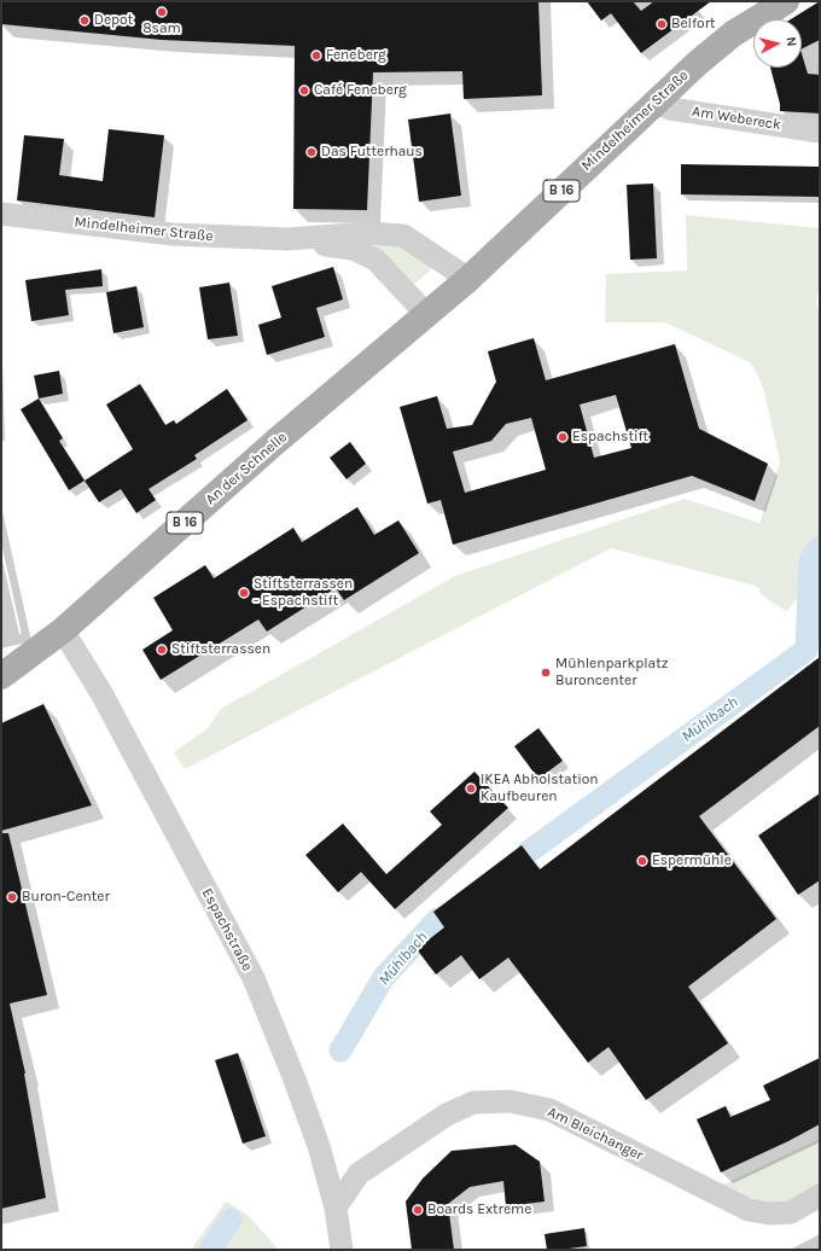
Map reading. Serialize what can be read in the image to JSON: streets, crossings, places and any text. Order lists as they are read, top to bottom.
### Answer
{
  "streets": {
    "main road": ["Mindelheimer Straße", "B 16", "An der Schnelle"],
    "street": ["Am Webereck", "Espachstraße", "Am Bleichanger"]
  },
  "crossings": [
    ["Am Webereck", "Mindelheimer Straße"],
    ["Mindelheimer Straße", "An der Schnelle"],
    ["An der Schnelle", "Espachstraße"],
    ["Espachstraße", "Am Bleichanger"]
  ],
  "water": ["Mühlbach"],
  "places": [
    "8sam",
    "Depot",
    "Belfort",
    "Feneberg",
    "Café Feneberg",
    "Das Futterhaus",
    "Espachstift",
    "Stiftsterrassen - Espachstift",
    "Stiftsterrassen",
    "Mühlenparkplatz Buroncenter",
    "IKEA Abholstation Kaufbeuren",
    "Espermühle",
    "Buron-Center",
    "Boards Extreme"
  ],
  "north": "right"
}
